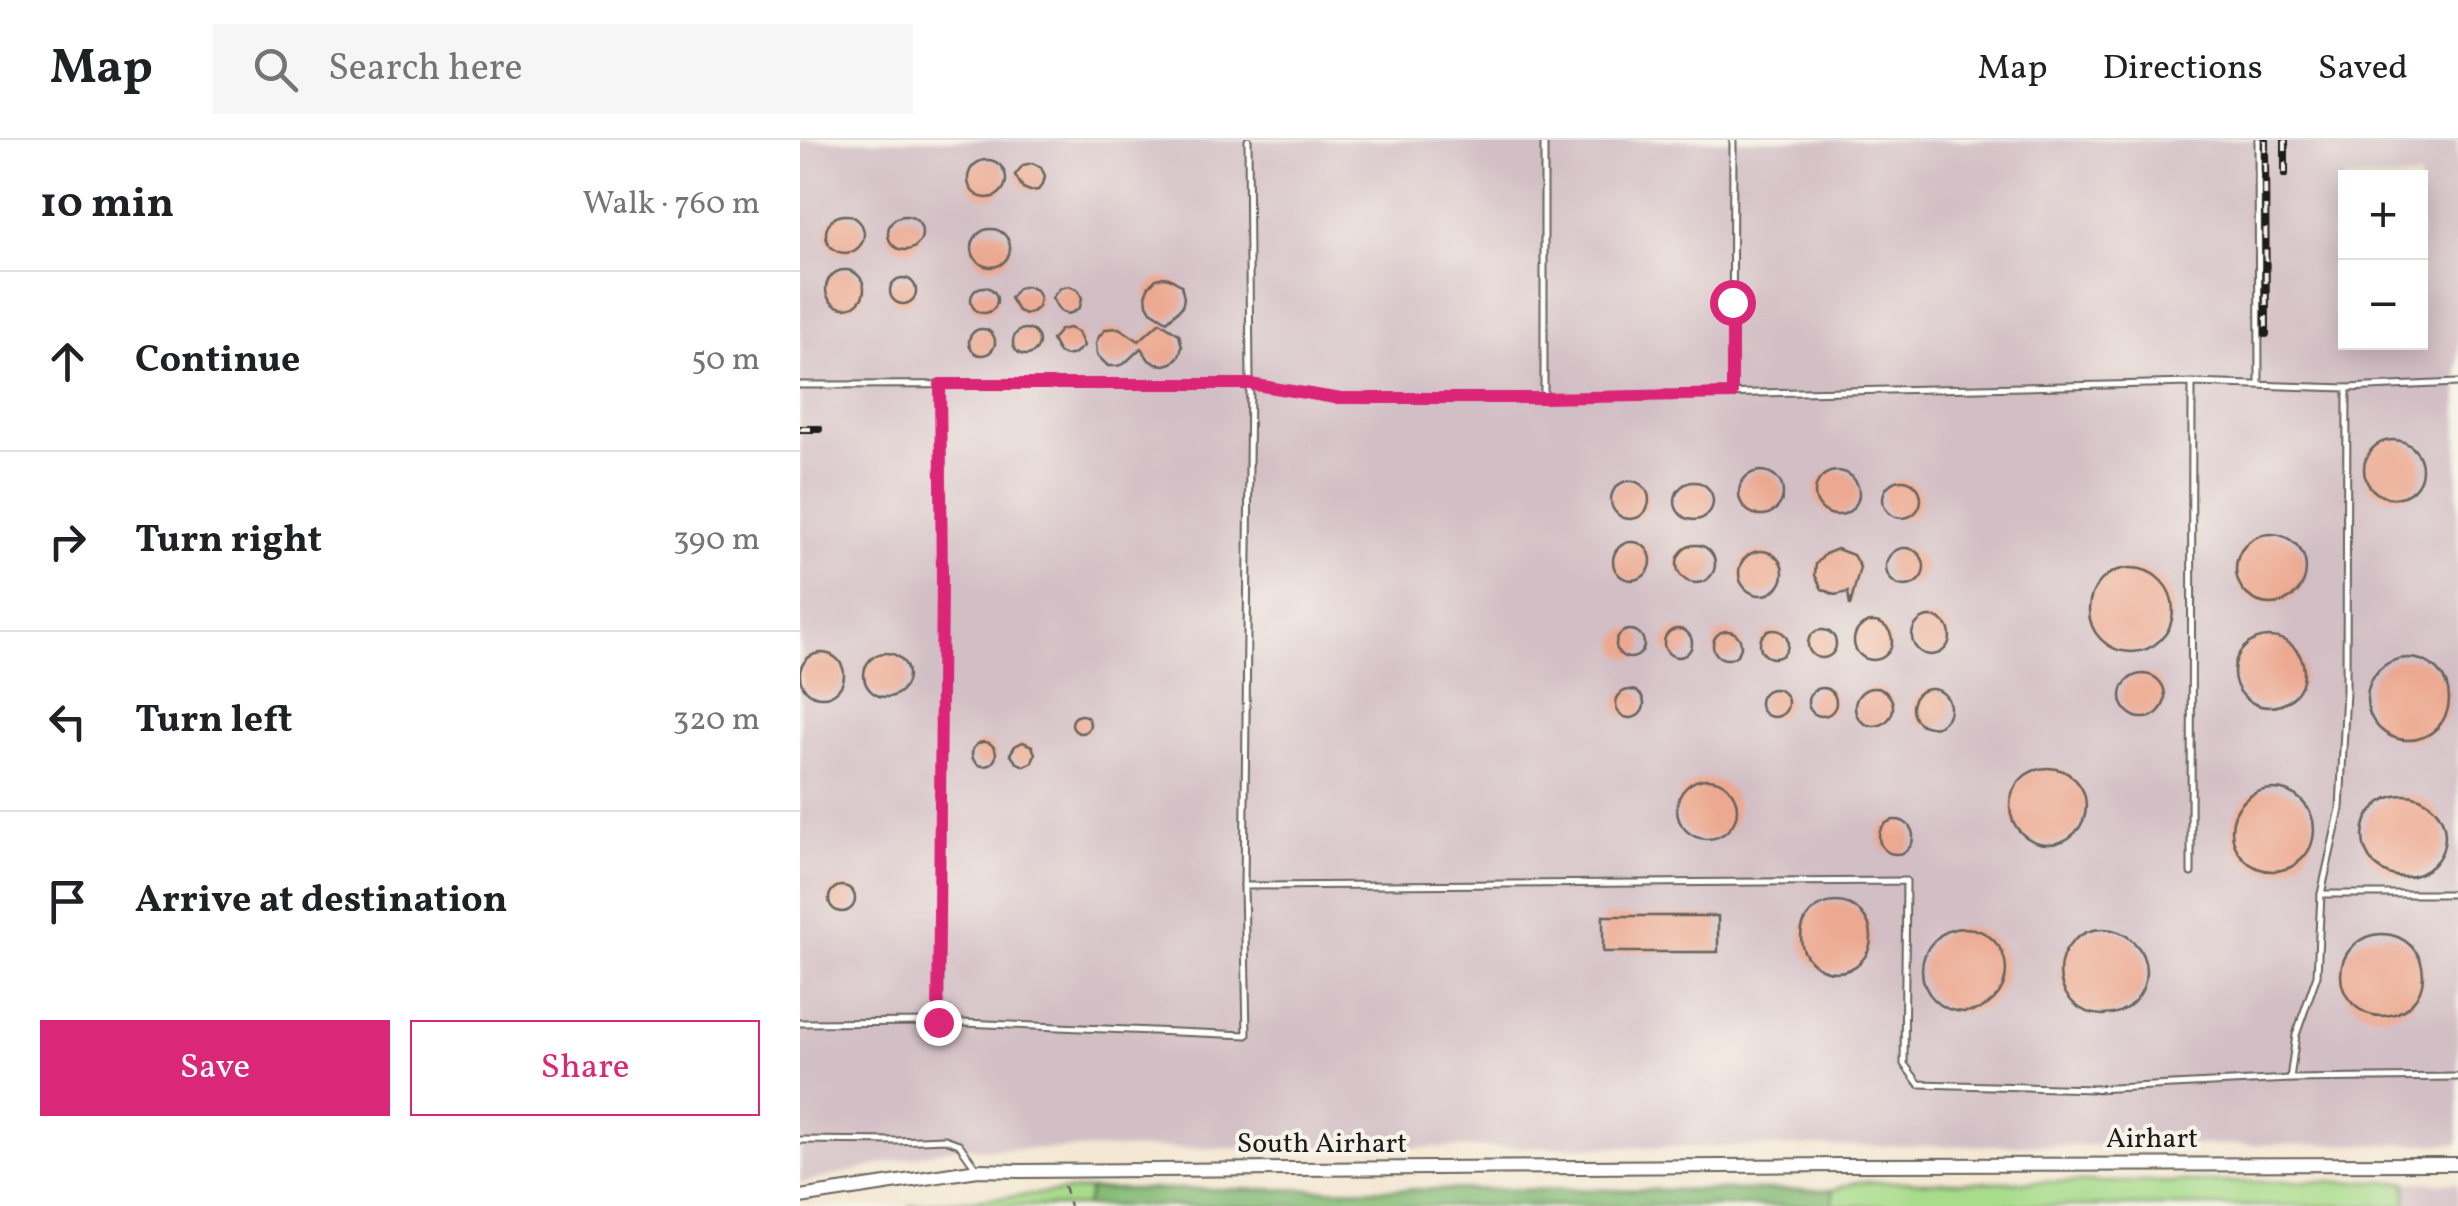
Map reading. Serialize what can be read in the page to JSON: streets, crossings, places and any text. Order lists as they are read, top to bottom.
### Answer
{
  "streets": {
    "street": ["Airhart", "South Airhart"]
  },
  "crossings": [
    ["Airhart", "South Airhart"]
  ],
  "page": {
    "header": "Map",
    "search": "Search here",
    "nav": ["Map", "Directions", "Saved"],
    "heading": ["10 min", "Walk · 760 m"],
    "map_buttons": ["+", "−"],
    "list": [
      ["Continue", "50 m"],
      ["Turn right", "390 m"],
      ["Turn left", "320 m"],
      "Arrive at destination"
    ],
    "buttons": ["Save", "Share"]
  }
}
